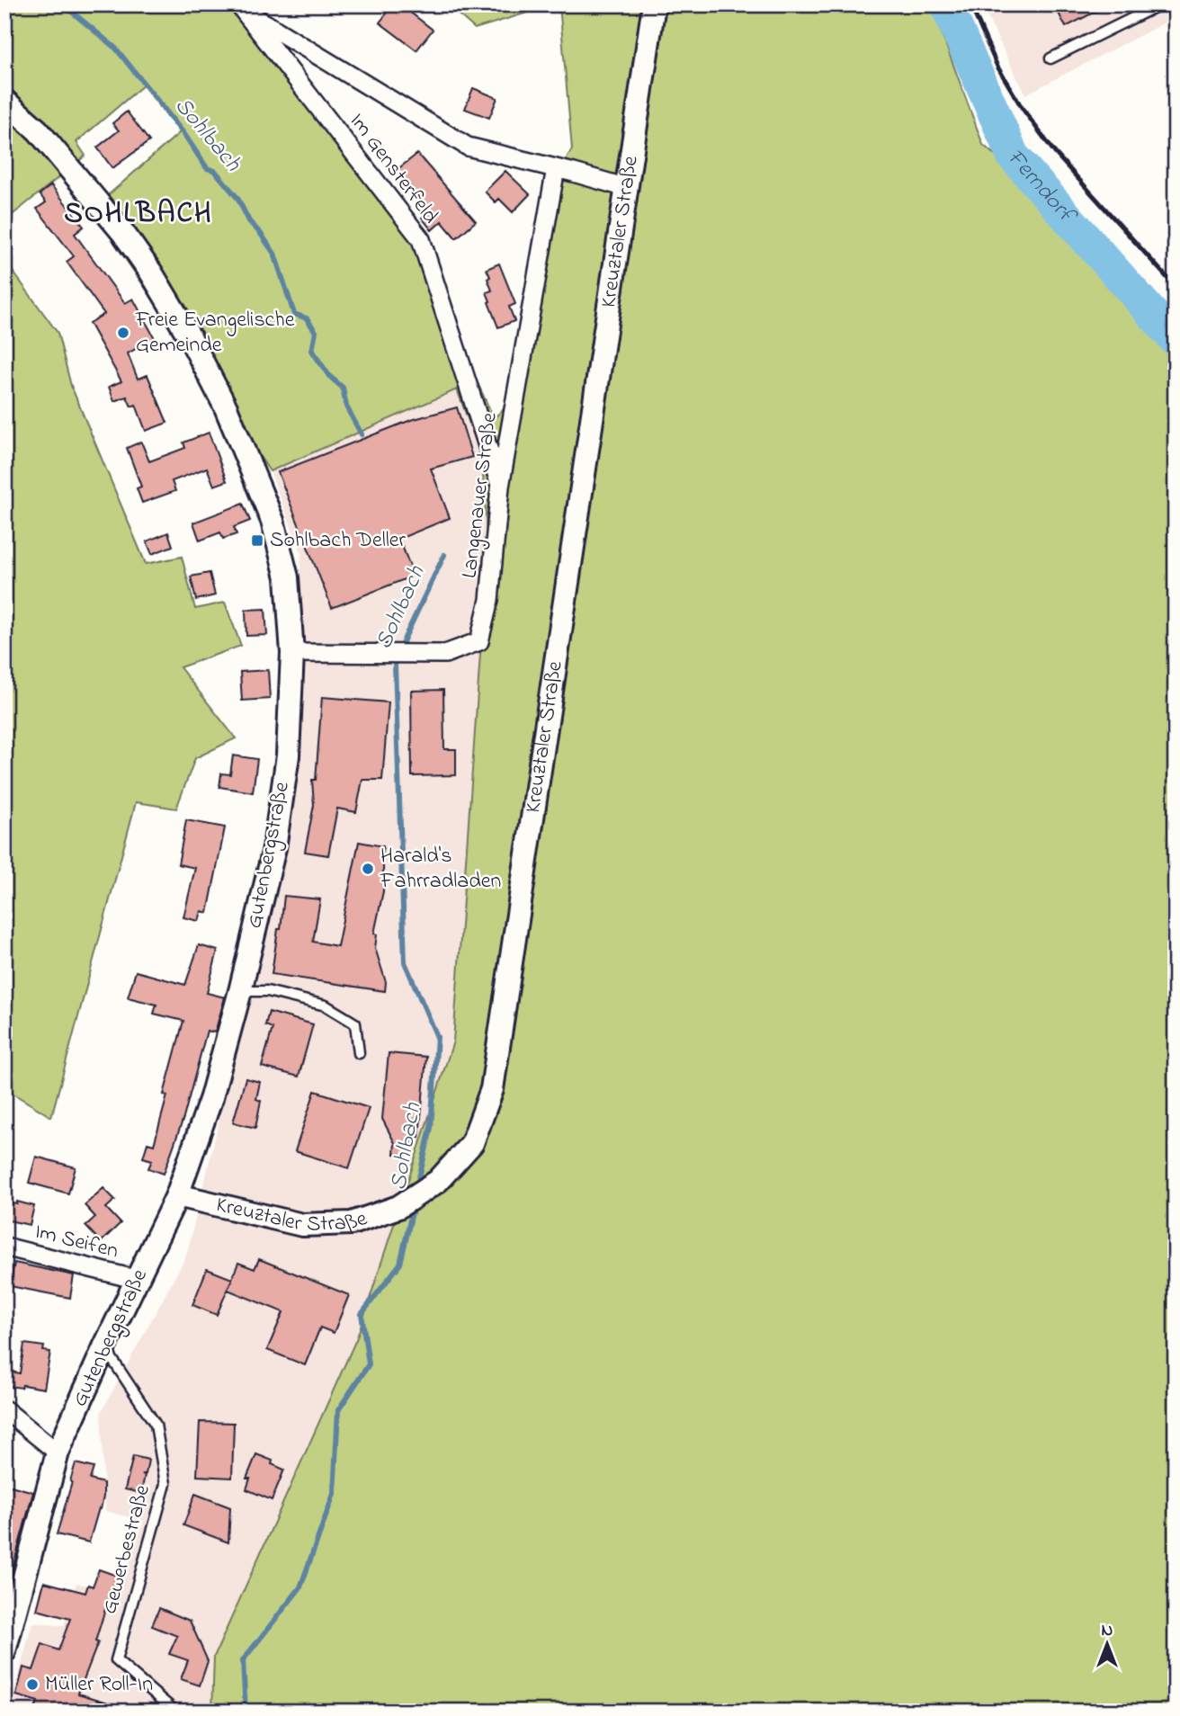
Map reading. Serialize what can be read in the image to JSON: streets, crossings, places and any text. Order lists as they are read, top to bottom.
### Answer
{
  "streets": {
    "street": [
      "Im Gensterfeld",
      "Kreuztaler Straße",
      "Langenauer Straße",
      "Gutenbergstraße",
      "Im Seifen"
    ],
    "lane": ["Gewerbestraße"]
  },
  "crossings": [
    ["Im Gensterfeld", "Kreuztaler Straße"],
    ["Im Gensterfeld", "Langenauer Straße"],
    ["Kreuztaler Straße", "Gutenbergstraße"],
    ["Langenauer Straße", "Gutenbergstraße"],
    ["Gutenbergstraße", "Im Seifen"],
    ["Gutenbergstraße", "Gewerbestraße"]
  ],
  "districts": ["SOHLBACH"],
  "water": ["Sohlbach", "Ferndorf"],
  "places": {
    "other": ["Freie Evangelische Gemeinde", "Harald's Fahrradladen", "Müller Roll-In"],
    "transit": ["Sohlbach Deller"]
  },
  "north": "top"
}
